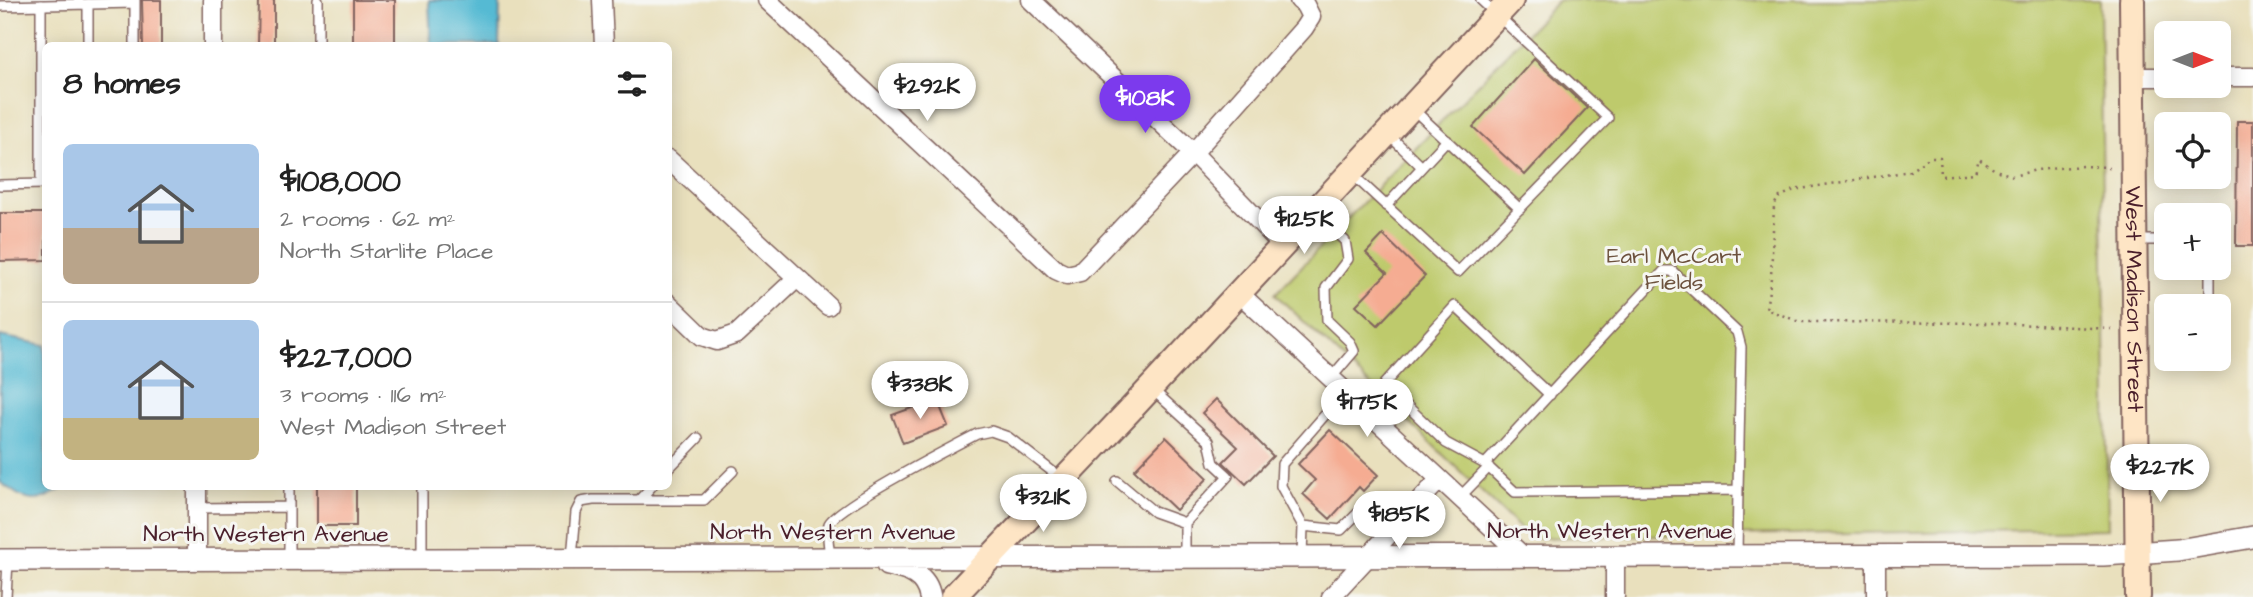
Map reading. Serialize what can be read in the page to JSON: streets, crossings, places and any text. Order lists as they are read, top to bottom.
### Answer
{
  "streets": {
    "main road": ["West Madison Street"],
    "street": ["North Western Avenue"]
  },
  "crossings": [
    ["West Madison Street", "North Western Avenue"]
  ],
  "parks": ["Earl McCart Fields"],
  "north": "right",
  "page": {
    "map_buttons": ["+", "−"],
    "heading": "8 homes",
    "price": [
      "$292K",
      "$108K",
      "$125K",
      "$338K",
      "$175K",
      "$227K",
      "$321K",
      "$185K"
    ],
    "list": [
      {
        "name": "$108,000",
        "note": "2 rooms · 62 m² · North Starlite Place"
      },
      {
        "name": "$227,000",
        "note": "3 rooms · 116 m² · West Madison Street"
      }
    ]
  }
}
